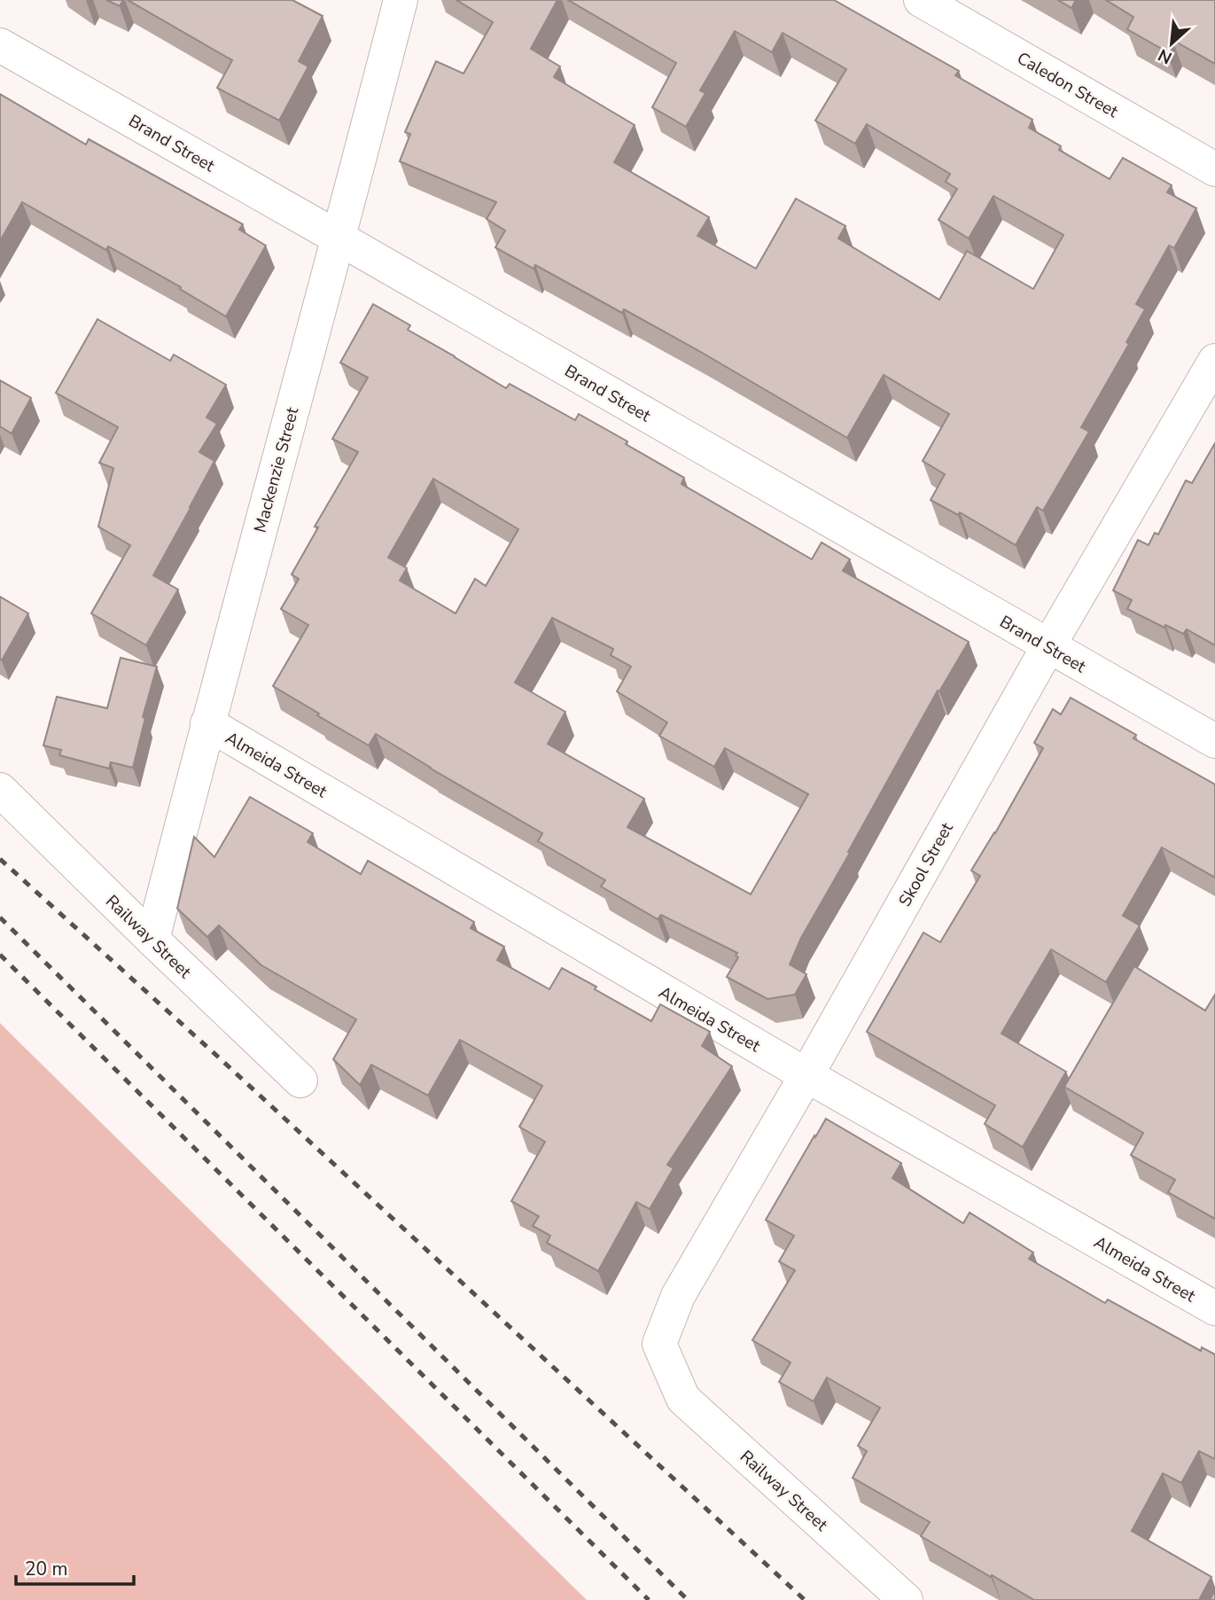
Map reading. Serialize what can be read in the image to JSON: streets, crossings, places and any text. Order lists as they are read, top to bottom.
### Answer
{
  "streets": {
    "street": [
      "Caledon Street",
      "Brand Street",
      "Mackenzie Street",
      "Almeida Street",
      "Skool Street",
      "Railway Street"
    ]
  },
  "crossings": [
    ["Brand Street", "Mackenzie Street"],
    ["Brand Street", "Skool Street"],
    ["Mackenzie Street", "Almeida Street"],
    ["Mackenzie Street", "Railway Street"],
    ["Almeida Street", "Skool Street"],
    ["Skool Street", "Railway Street"]
  ],
  "scale_bar": "20 m",
  "north": "bottom left"
}
